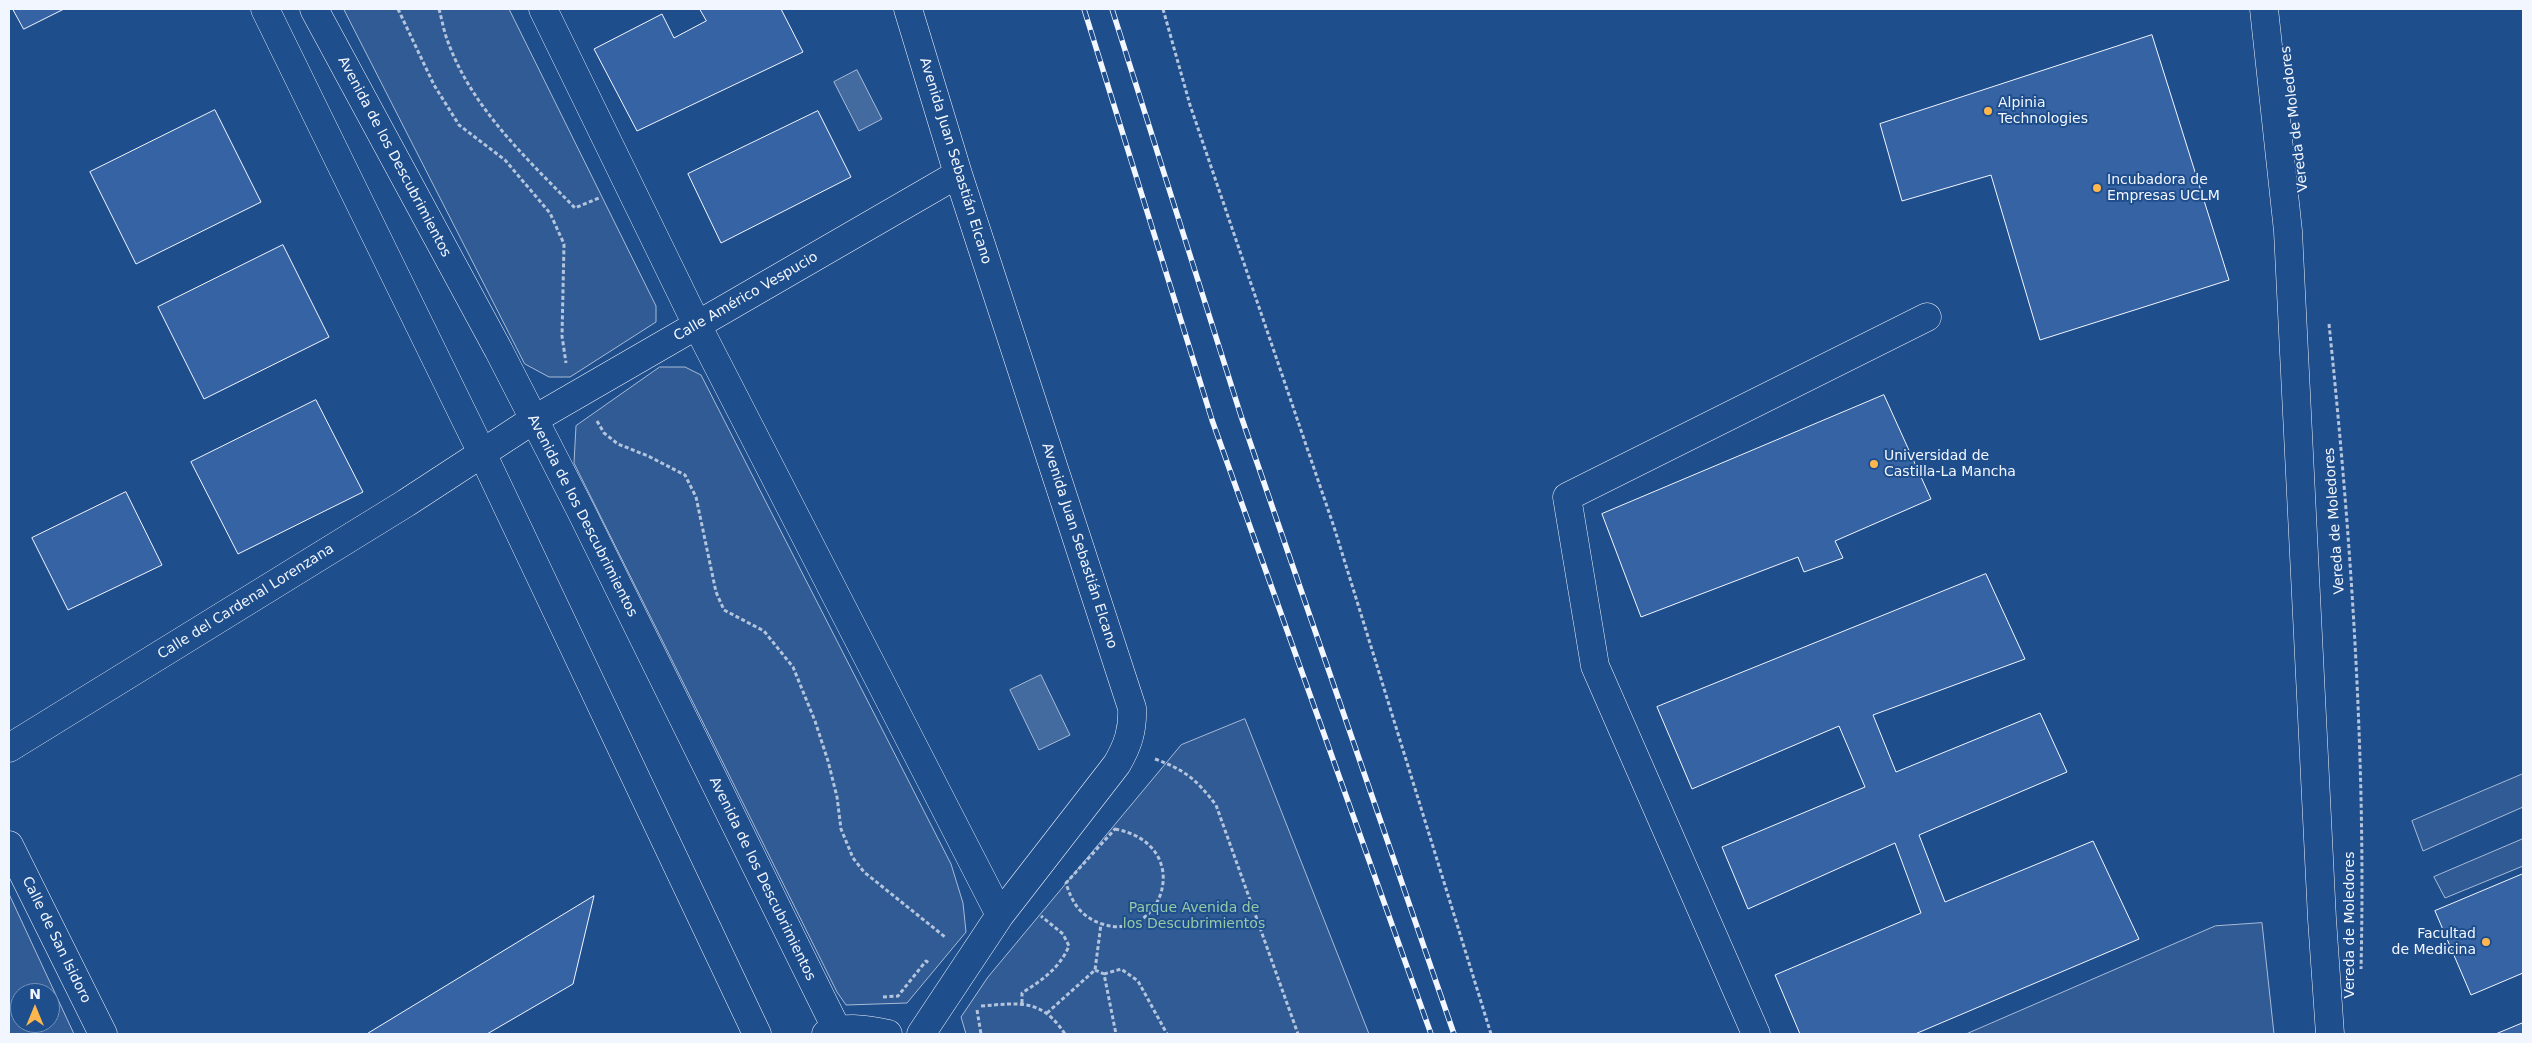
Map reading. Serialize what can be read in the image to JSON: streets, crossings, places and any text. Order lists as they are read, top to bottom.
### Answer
{
  "streets": {
    "street": [
      "Avenida de los Descubrimientos",
      "Avenida Juan Sebastián Elcano",
      "Calle Américo Vespucio",
      "Calle del Cardenal Lorenzana",
      "Calle de San Isidoro"
    ],
    "path": ["Vereda de Moledores"]
  },
  "crossings": [
    ["Avenida de los Descubrimientos", "Calle Américo Vespucio"],
    ["Avenida de los Descubrimientos", "Calle del Cardenal Lorenzana"],
    ["Avenida Juan Sebastián Elcano", "Calle Américo Vespucio"],
    ["Calle Américo Vespucio", "Calle del Cardenal Lorenzana"]
  ],
  "parks": ["Parque Avenida de los Descubrimientos"],
  "places": [
    "Alpinia Technologies",
    "Incubadora de Empresas UCLM",
    "Universidad de Castilla-La Mancha",
    "Facultad de Medicina"
  ],
  "north": "top"
}
